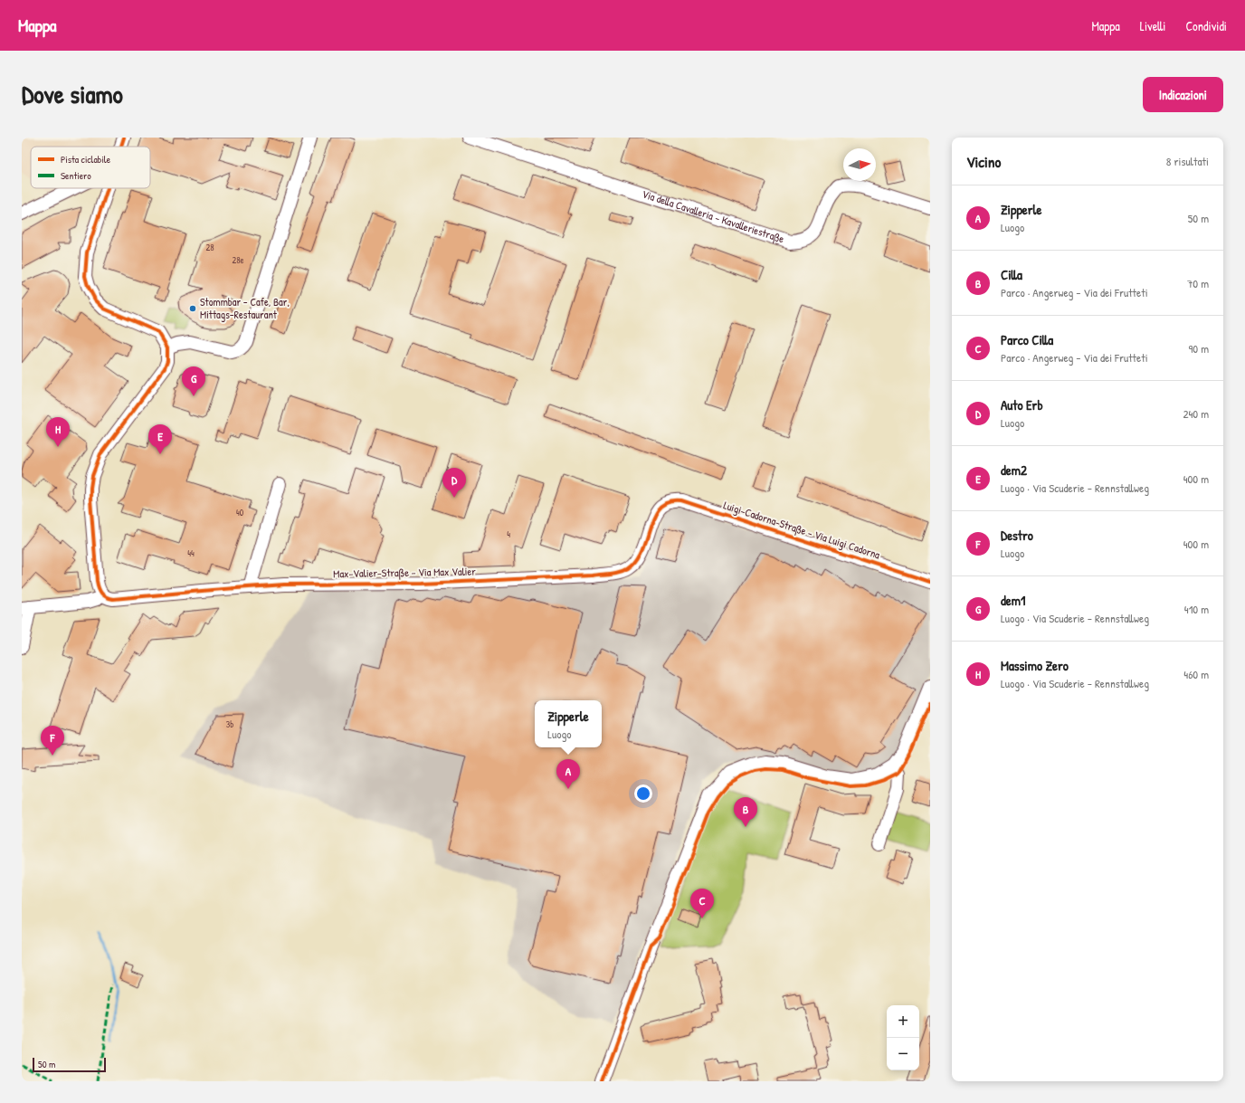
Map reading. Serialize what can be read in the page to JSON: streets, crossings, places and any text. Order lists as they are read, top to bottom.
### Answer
{
  "streets": {
    "street": ["Via della Cavalleria - Kavalleriestraße", "Luigi-Cadorna-Straße - Via Luigi Cadorna", "Max-Valier-Straße - Via Max Valier"]
  },
  "crossings": [
    ["Luigi-Cadorna-Straße - Via Luigi Cadorna", "Max-Valier-Straße - Via Max Valier"]
  ],
  "places": ["Stommbar - Cafe, Bar, Mittags-Restaurant"],
  "house_numbers": [
    "28",
    "28e",
    "40",
    "4",
    "44",
    "3b"
  ],
  "legend": ["Pista ciclabile", "Sentiero"],
  "scale_bar": "50 m",
  "north": "right",
  "page": {
    "header": "Mappa",
    "nav": ["Mappa", "Livelli", "Condividi"],
    "title": "Dove siamo",
    "buttons": "Indicazioni",
    "heading": ["Vicino", "8 risultati"],
    "list": [
      {
        "mark": "A",
        "name": "Zipperle",
        "note": "Luogo",
        "value": "50 m"
      },
      {
        "mark": "B",
        "name": "Cilla",
        "note": "Parco · Angerweg - Via dei Frutteti",
        "value": "70 m"
      },
      {
        "mark": "C",
        "name": "Parco Cilla",
        "note": "Parco · Angerweg - Via dei Frutteti",
        "value": "90 m"
      },
      {
        "mark": "D",
        "name": "Auto Erb",
        "note": "Luogo",
        "value": "240 m"
      },
      {
        "mark": "E",
        "name": "dem2",
        "note": "Luogo · Via Scuderie - Rennstallweg",
        "value": "400 m"
      },
      {
        "mark": "F",
        "name": "Destro",
        "note": "Luogo",
        "value": "400 m"
      },
      {
        "mark": "G",
        "name": "dem1",
        "note": "Luogo · Via Scuderie - Rennstallweg",
        "value": "410 m"
      },
      {
        "mark": "H",
        "name": "Massimo Zero",
        "note": "Luogo · Via Scuderie - Rennstallweg",
        "value": "460 m"
      }
    ],
    "pins": [
      "G",
      "H",
      "E",
      "D",
      "F",
      "A",
      "B",
      "C"
    ],
    "popup": ["Zipperle", "Luogo"],
    "map_buttons": ["+", "−"],
    "scale": "50 m"
  }
}
